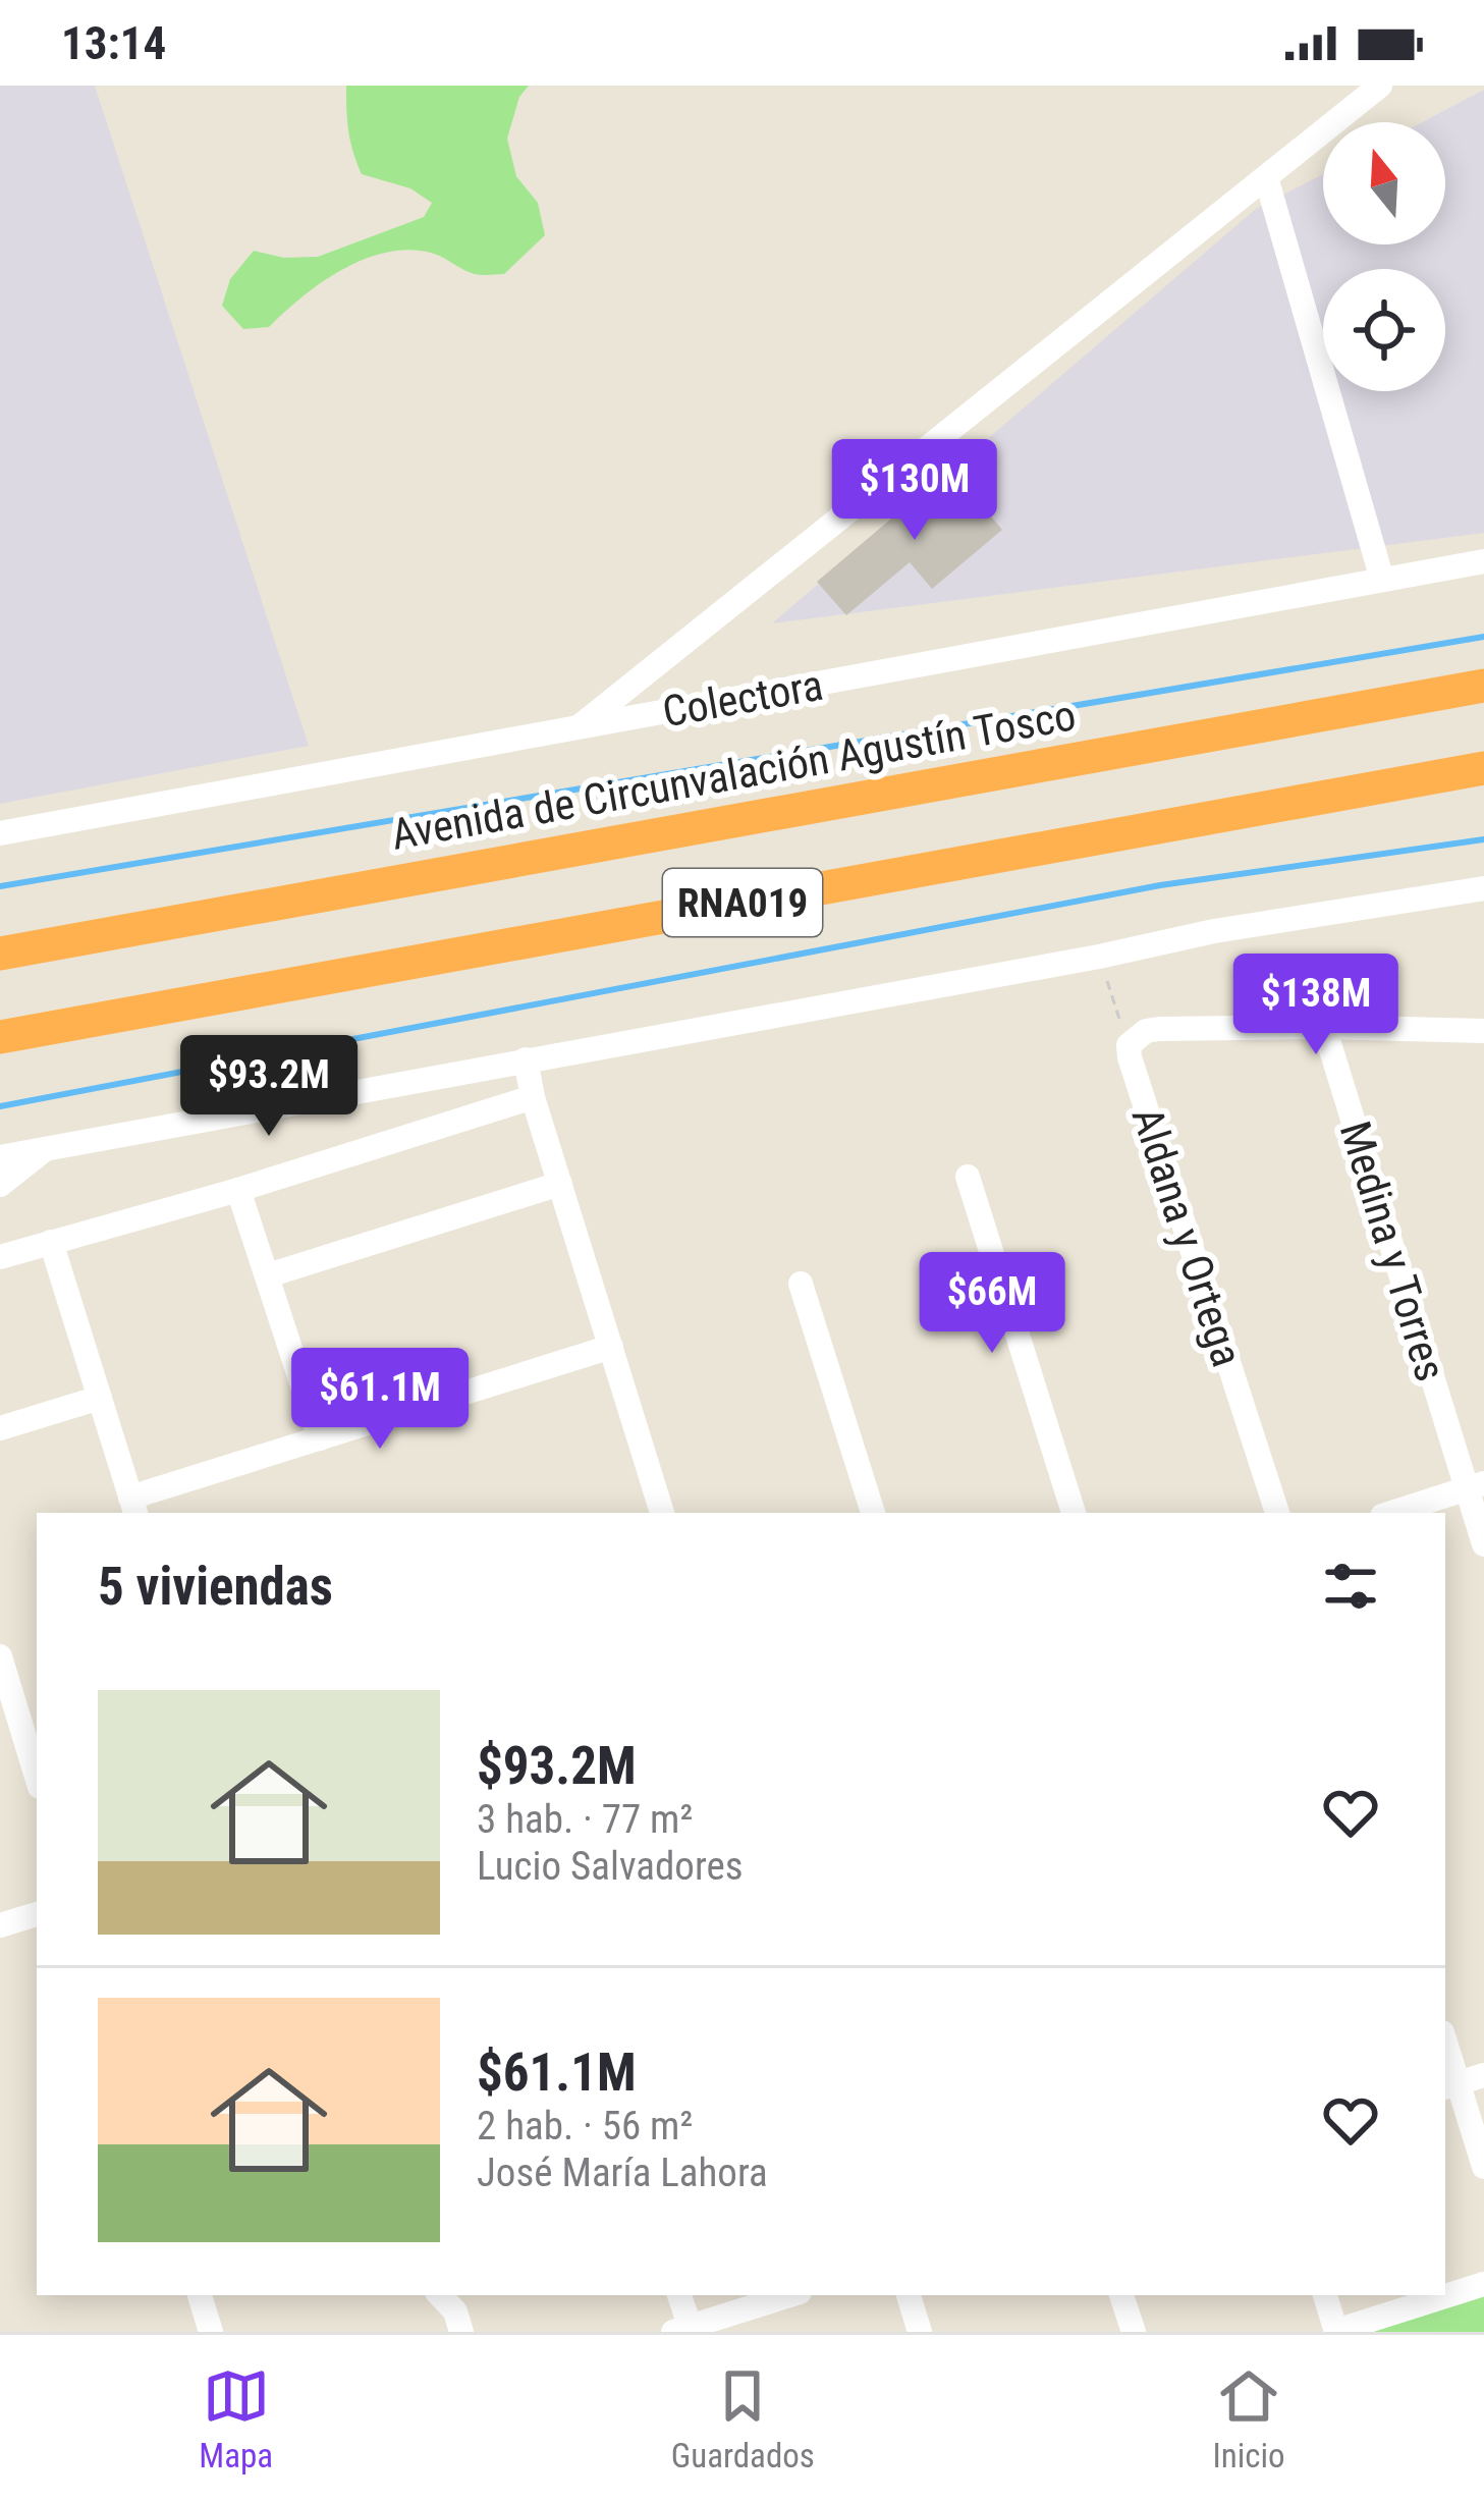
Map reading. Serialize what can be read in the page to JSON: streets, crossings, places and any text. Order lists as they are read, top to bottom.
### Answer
{
  "streets": {
    "highway": ["Avenida de Circunvalación Agustín Tosco", "RNA019"],
    "street": ["Colectora", "Aldana y Ortega", "Medina y Torres"]
  },
  "north": "top",
  "page": {
    "status": "13:14",
    "price": [
      "$130M",
      "$138M",
      "$93.2M",
      "$66M",
      "$61.1M"
    ],
    "heading": "5 viviendas",
    "list": [
      {
        "name": "$93.2M",
        "note": "3 hab. · 77 m² · Lucio Salvadores"
      },
      {
        "name": "$61.1M",
        "note": "2 hab. · 56 m² · José María Lahora"
      }
    ],
    "tabs": ["Mapa", "Guardados", "Inicio"]
  }
}
